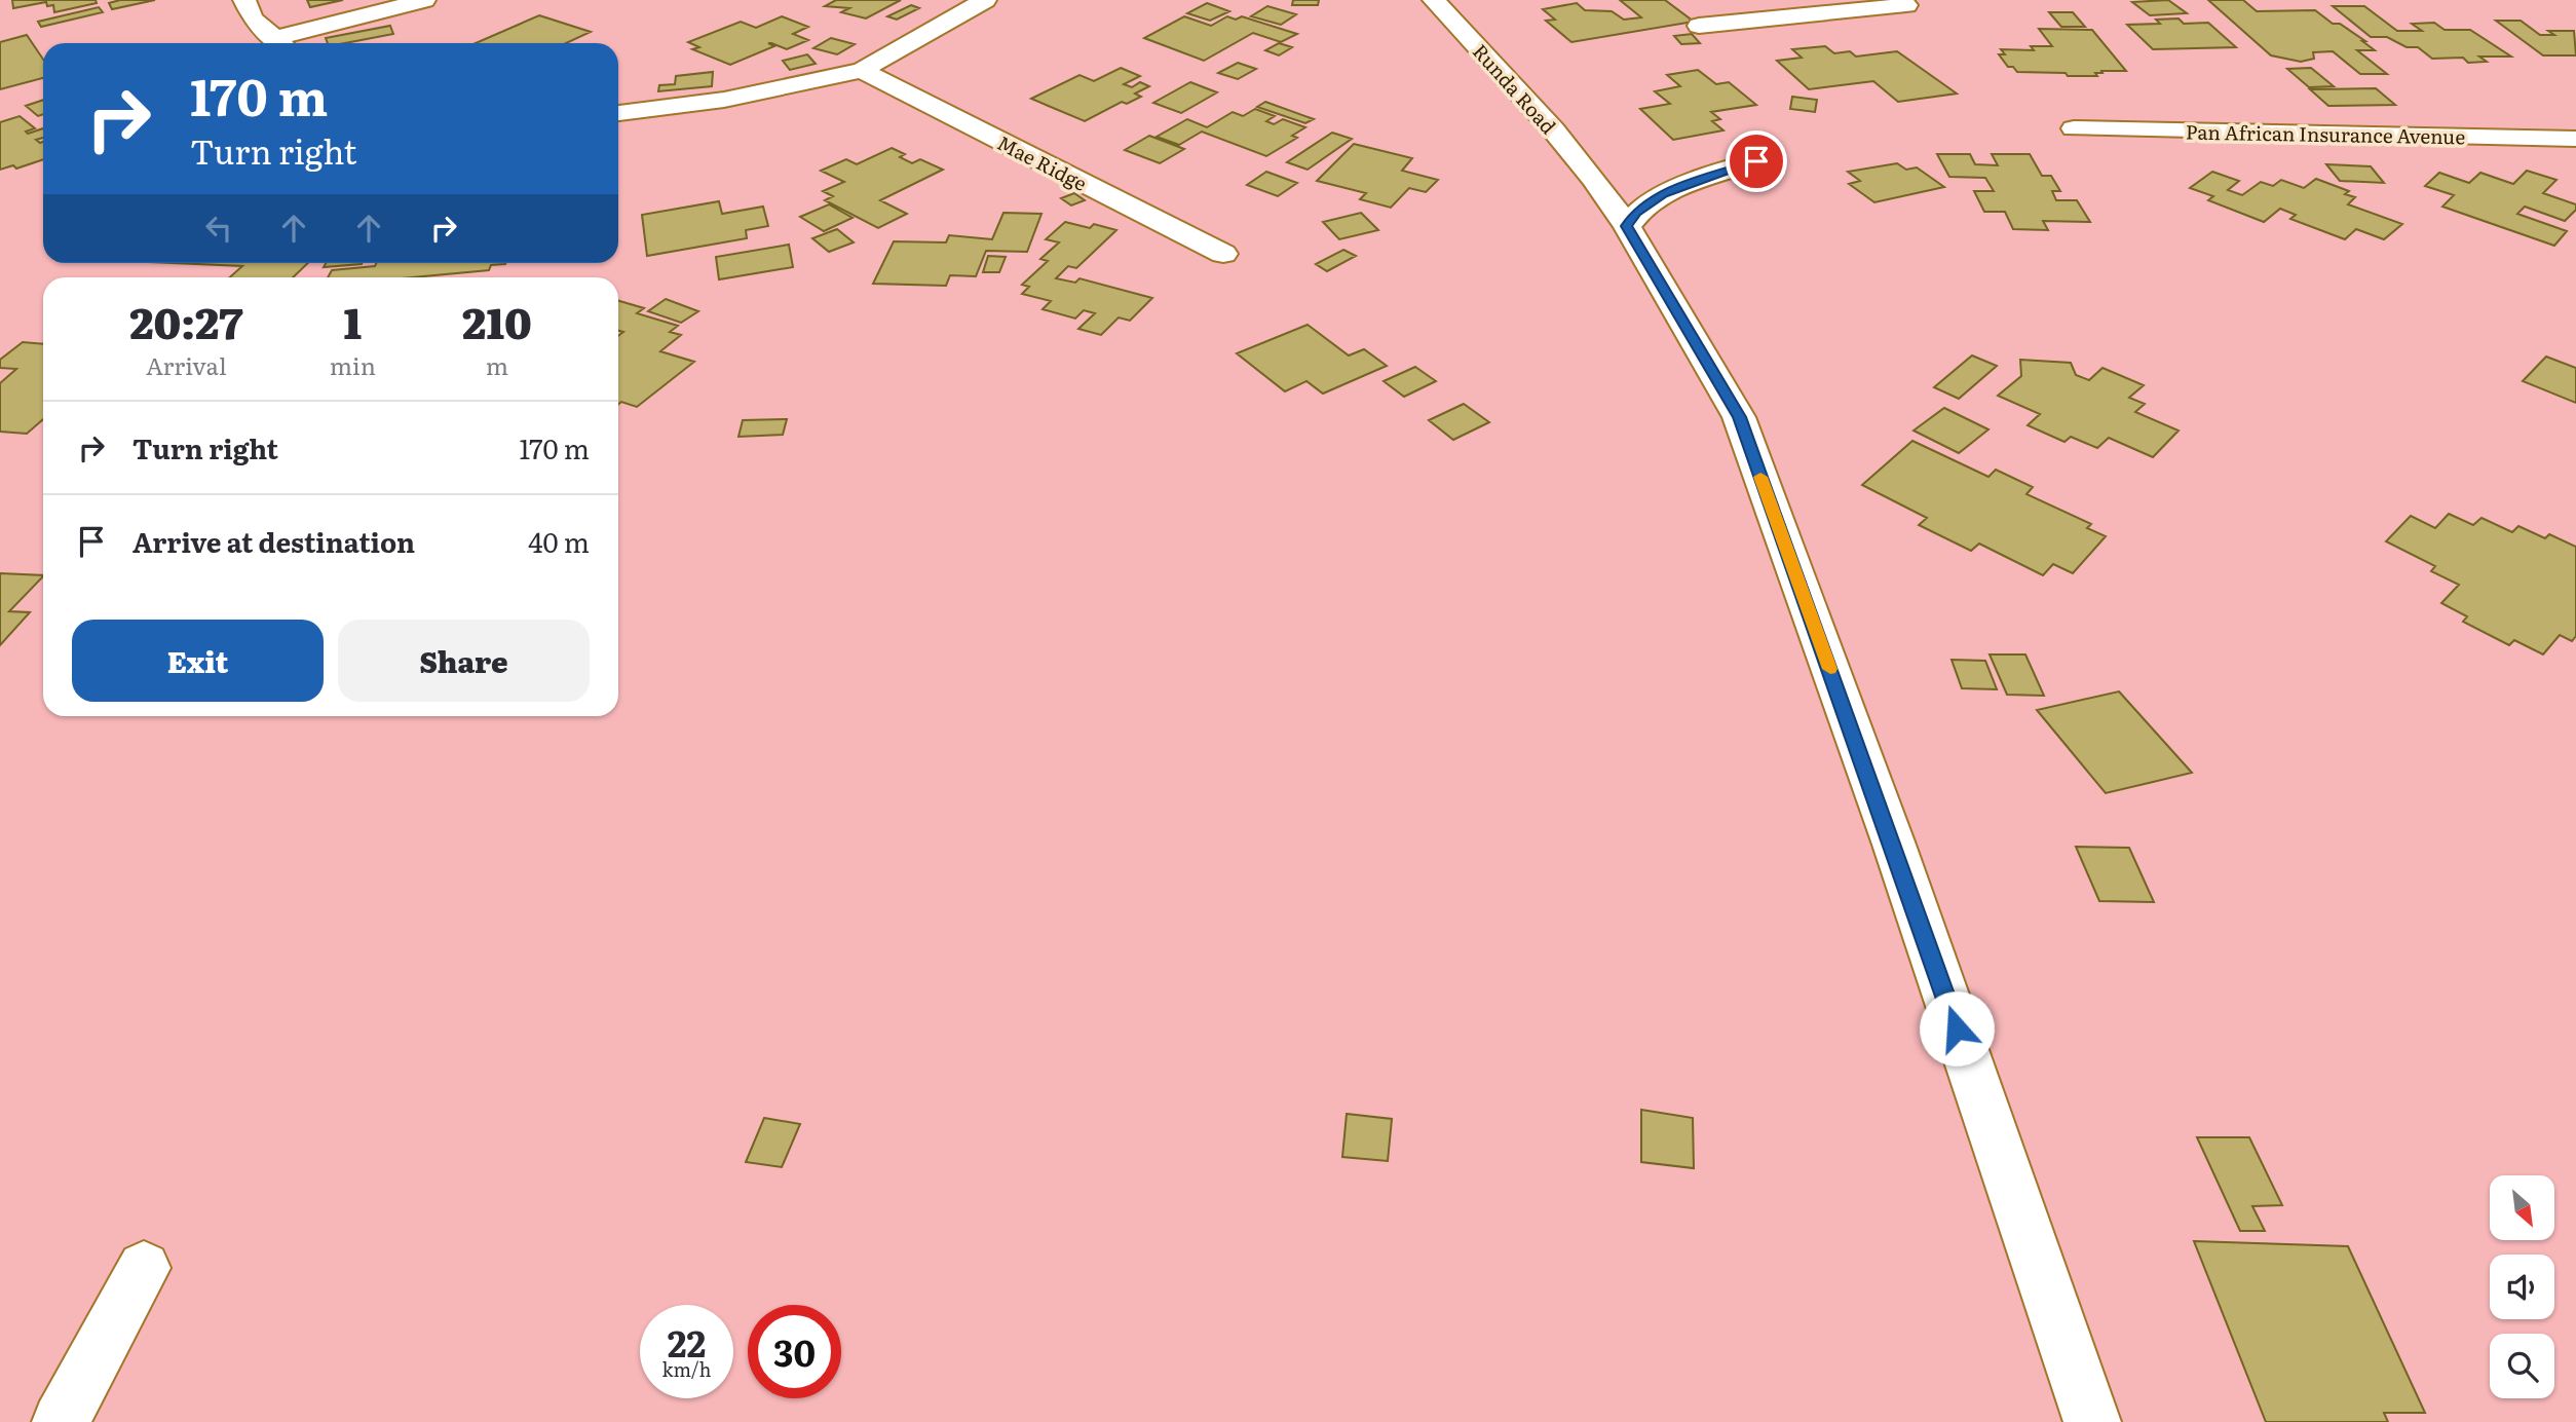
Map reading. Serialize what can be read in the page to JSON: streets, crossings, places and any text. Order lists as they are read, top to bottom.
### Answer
{
  "streets": {
    "street": ["Runda Road", "Pan African Insurance Avenue", "Mae Ridge"]
  },
  "north": "bottom right",
  "page": {
    "turn": ["170 m", "Turn right"],
    "eta": [
      "20:27",
      "Arrival",
      "1",
      "min",
      "210",
      "m"
    ],
    "list": [
      {
        "name": "Turn right",
        "value": "170 m"
      },
      {
        "name": "Arrive at destination",
        "value": "40 m"
      }
    ],
    "buttons": ["Exit", "Share"],
    "speed": "22 km/h",
    "limit": "30"
  }
}
